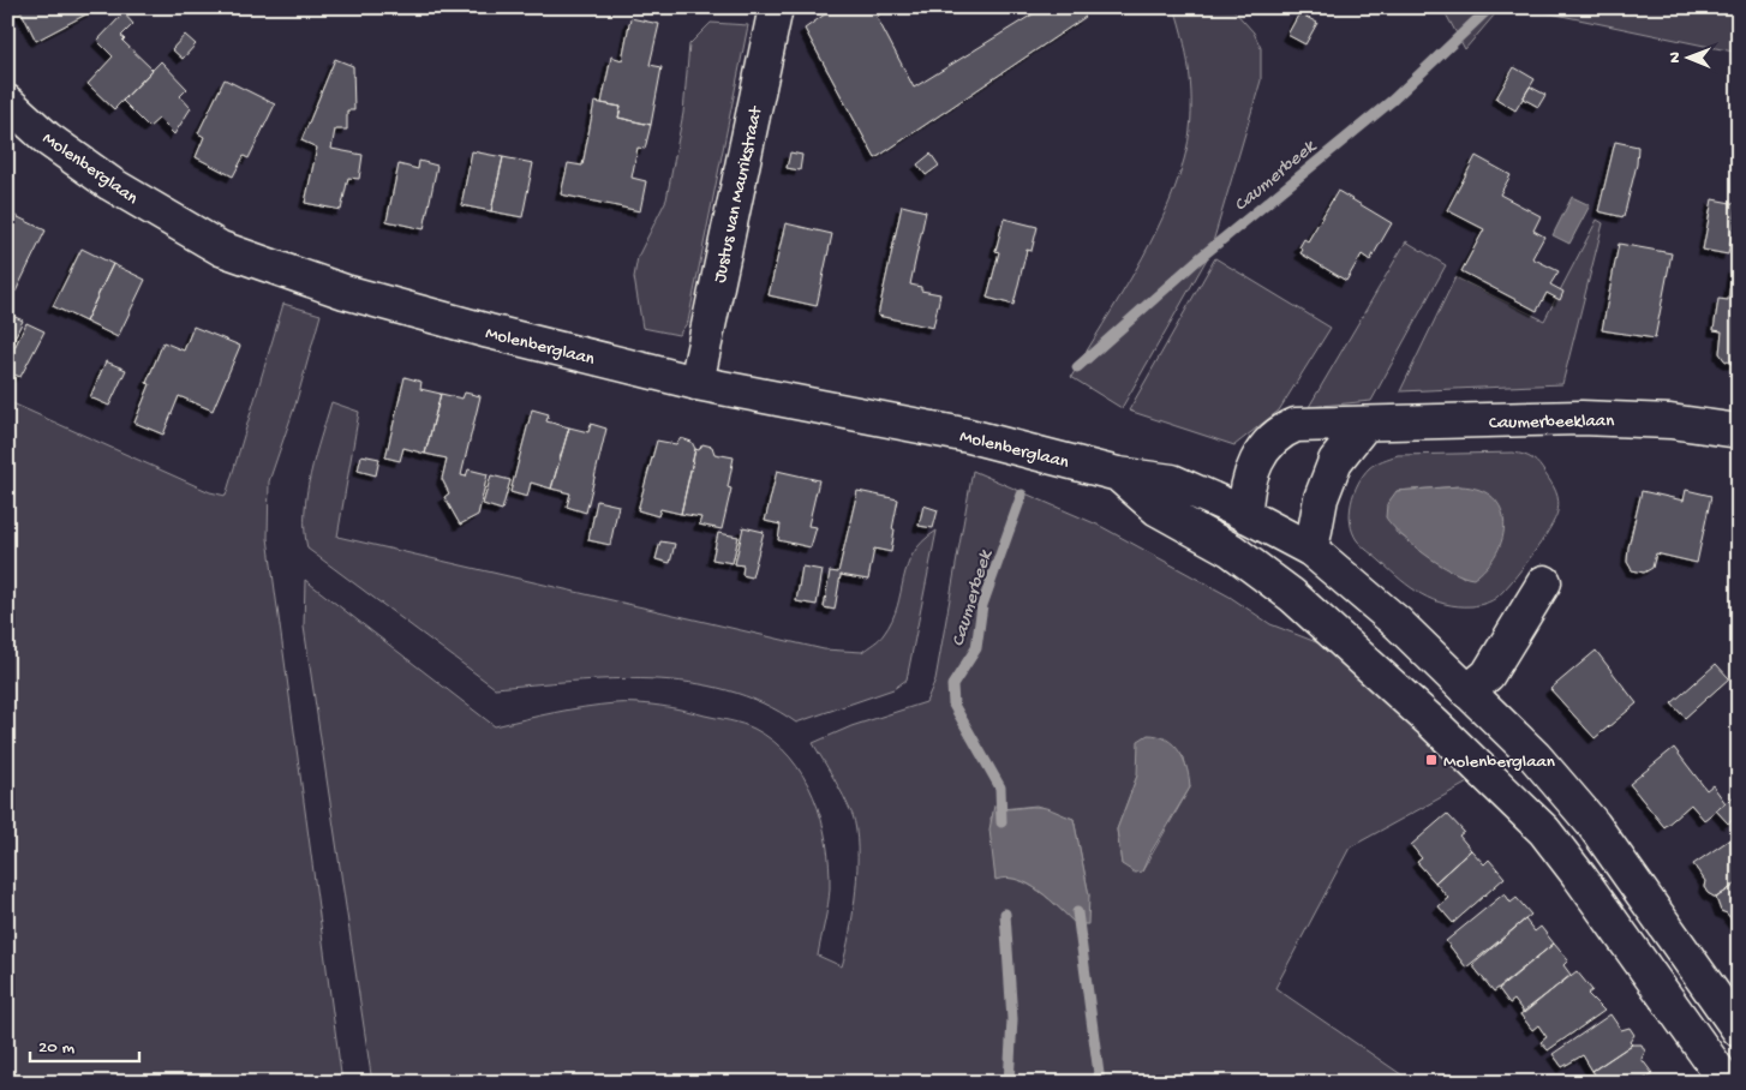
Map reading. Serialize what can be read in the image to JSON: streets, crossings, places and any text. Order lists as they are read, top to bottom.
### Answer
{
  "streets": {
    "street": ["Molenberglaan", "Justus van Maurikstraat", "Caumerbeeklaan"]
  },
  "crossings": [
    ["Molenberglaan", "Justus van Maurikstraat"],
    ["Molenberglaan", "Caumerbeeklaan"]
  ],
  "water": ["Caumerbeek"],
  "places": {
    "transit": ["Molenberglaan"]
  },
  "scale_bar": "20 m",
  "north": "left"
}
